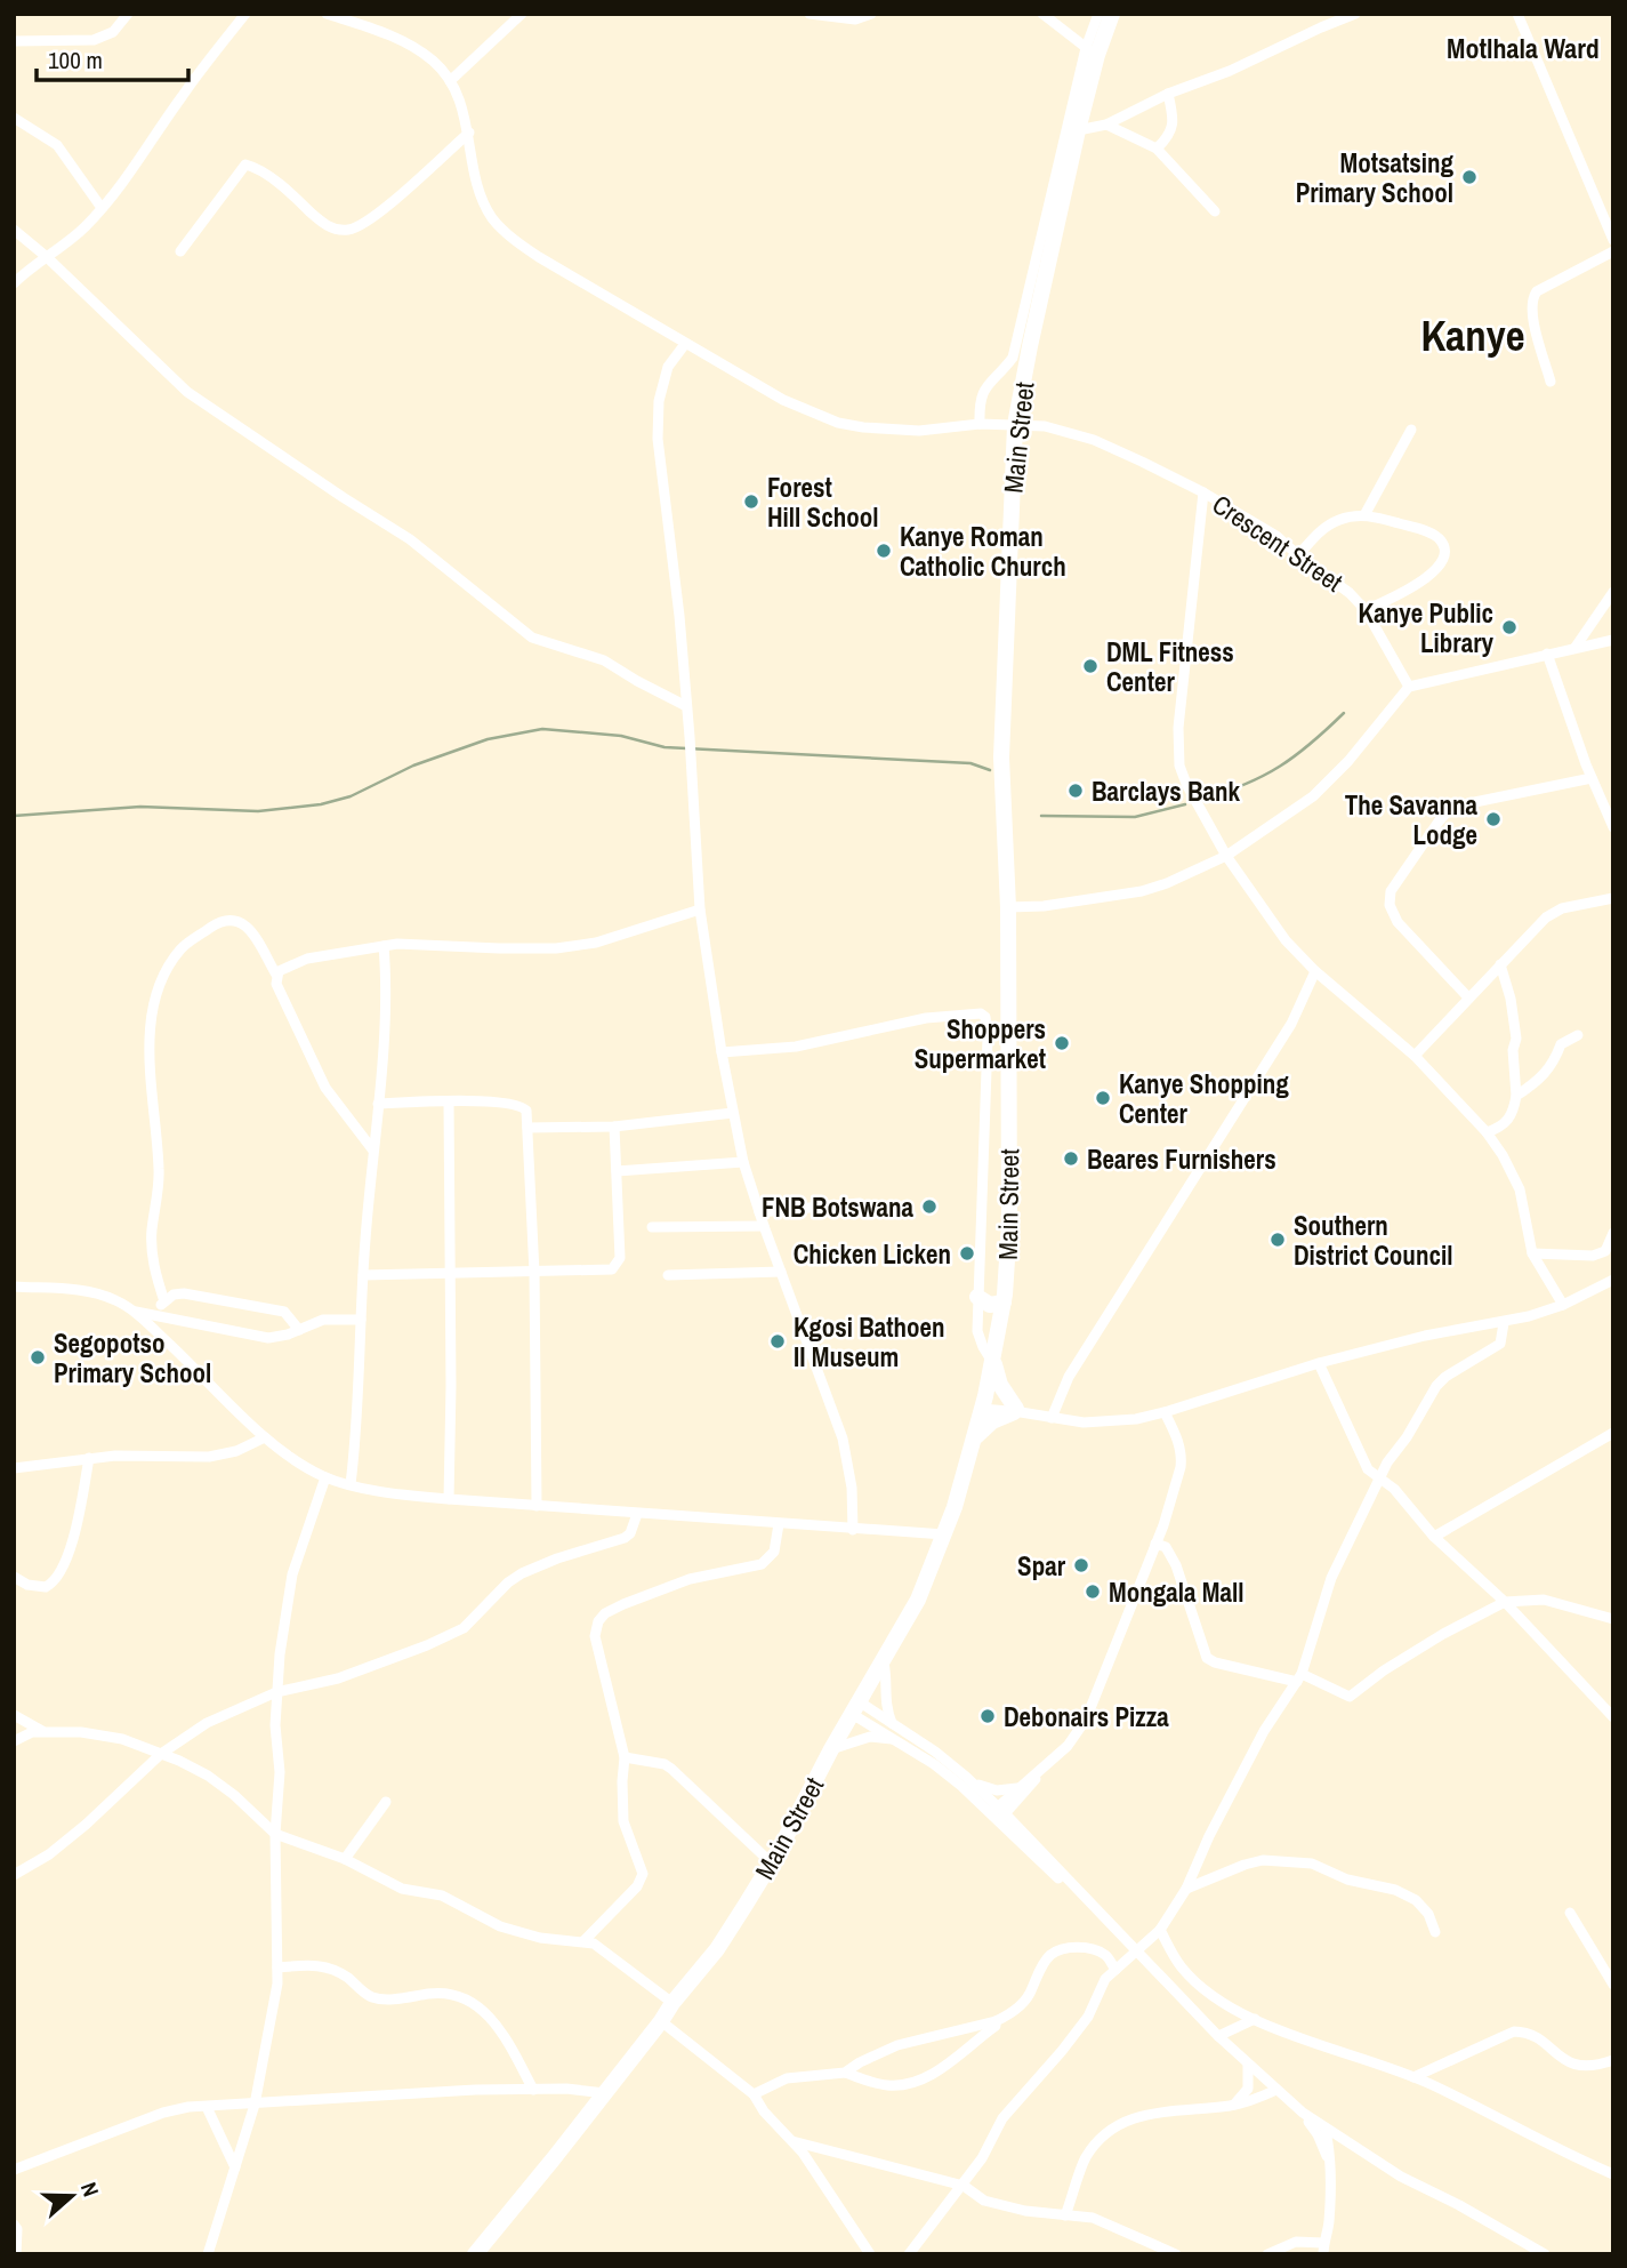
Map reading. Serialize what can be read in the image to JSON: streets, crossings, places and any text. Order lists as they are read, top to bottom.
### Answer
{
  "streets": {
    "highway": ["Main Street"],
    "street": ["Crescent Street"]
  },
  "crossings": [
    ["Main Street", "Crescent Street"]
  ],
  "districts": ["Motlhala Ward", "Kanye"],
  "places": [
    "Motsatsing Primary School",
    "Forest Hill School",
    "Kanye Roman Catholic Church",
    "Kanye Public Library",
    "DML Fitness Center",
    "Barclays Bank",
    "The Savanna Lodge",
    "Shoppers Supermarket",
    "Kanye Shopping Center",
    "Beares Furnishers",
    "FNB Botswana",
    "Southern District Council",
    "Chicken Licken",
    "Kgosi Bathoen II Museum",
    "Segopotso Primary School",
    "Spar",
    "Mongala Mall",
    "Debonairs Pizza"
  ],
  "scale_bar": "100 m",
  "north": "right"
}
